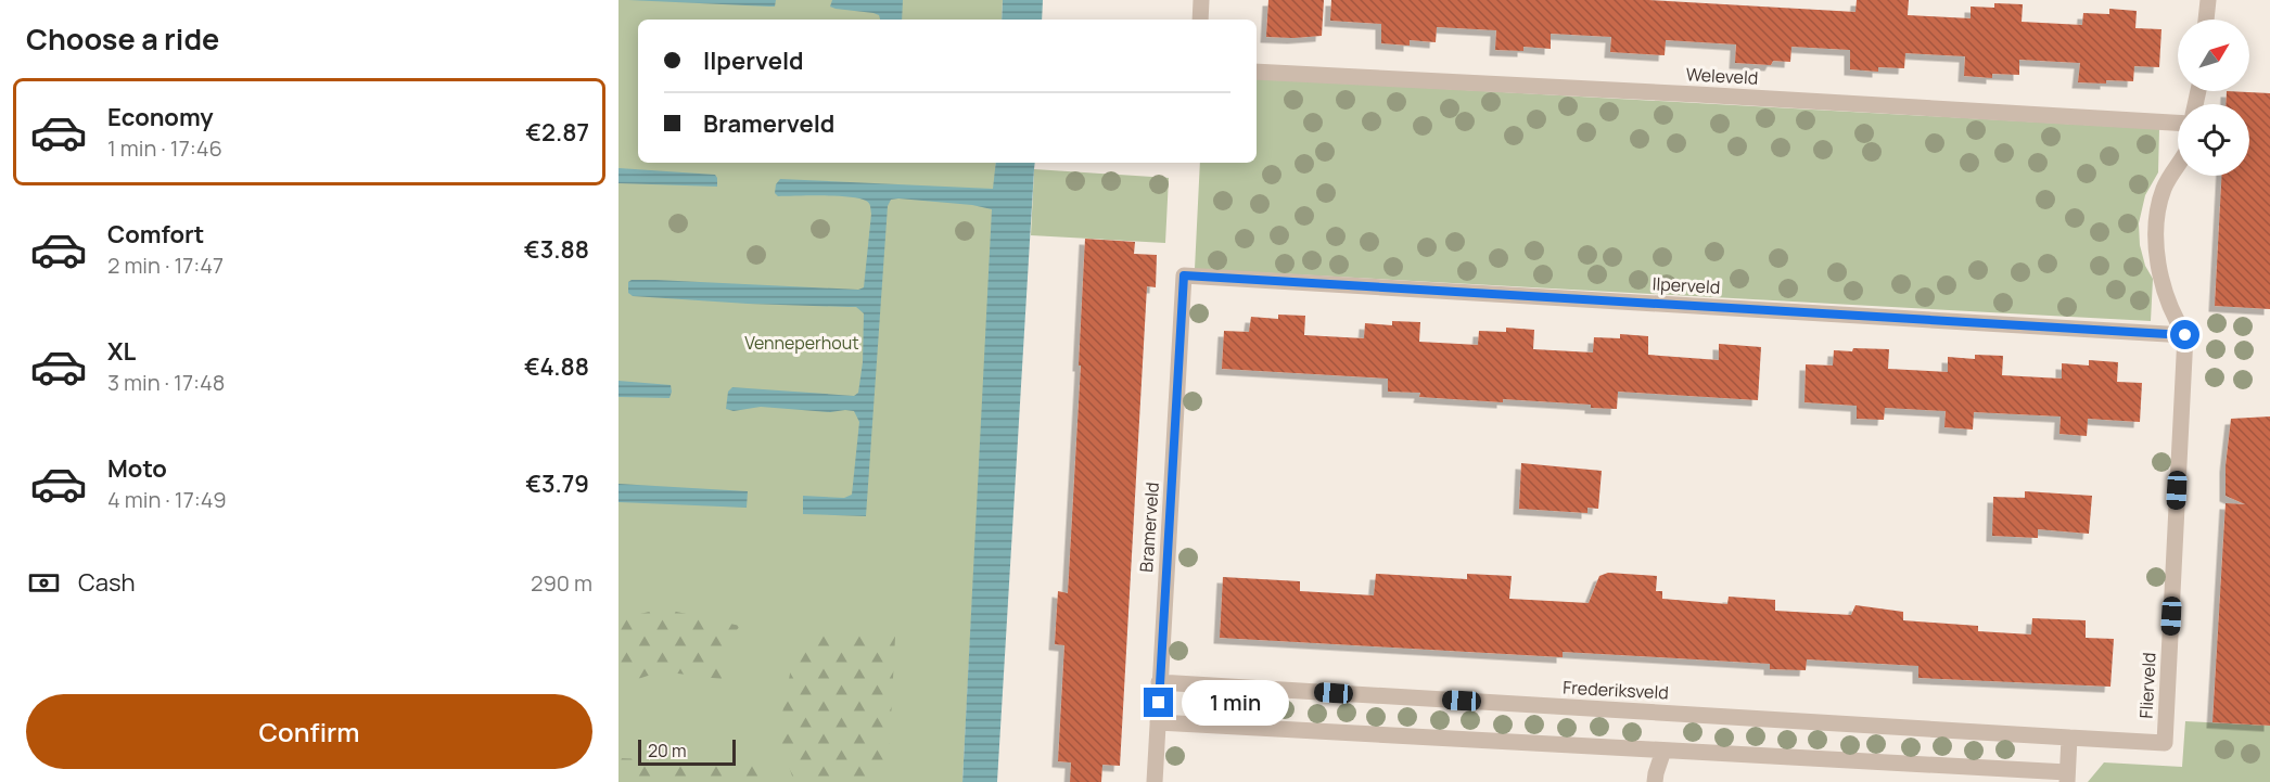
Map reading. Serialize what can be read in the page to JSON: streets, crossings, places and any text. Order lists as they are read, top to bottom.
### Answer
{
  "streets": {
    "street": [
      "Weleveld",
      "Ilperveld",
      "Bramerveld",
      "Flierveld",
      "Frederiksveld"
    ]
  },
  "crossings": [
    ["Ilperveld", "Bramerveld"],
    ["Ilperveld", "Flierveld"],
    ["Bramerveld", "Frederiksveld"],
    ["Flierveld", "Frederiksveld"]
  ],
  "parks": ["Venneperhout"],
  "scale_bar": "20 m",
  "north": "top right",
  "page": {
    "heading": "Choose a ride",
    "banner": ["Ilperveld", "Bramerveld"],
    "list": [
      {
        "name": "Economy",
        "note": "1 min · 17:46",
        "value": "€2.87"
      },
      {
        "name": "Comfort",
        "note": "2 min · 17:47",
        "value": "€3.88"
      },
      {
        "name": "XL",
        "note": "3 min · 17:48",
        "value": "€4.88"
      },
      {
        "name": "Moto",
        "note": "4 min · 17:49",
        "value": "€3.79"
      }
    ],
    "pay": ["Cash", "290 m"],
    "bubble": "1 min",
    "buttons": "Confirm",
    "scale": "20 m"
  }
}
